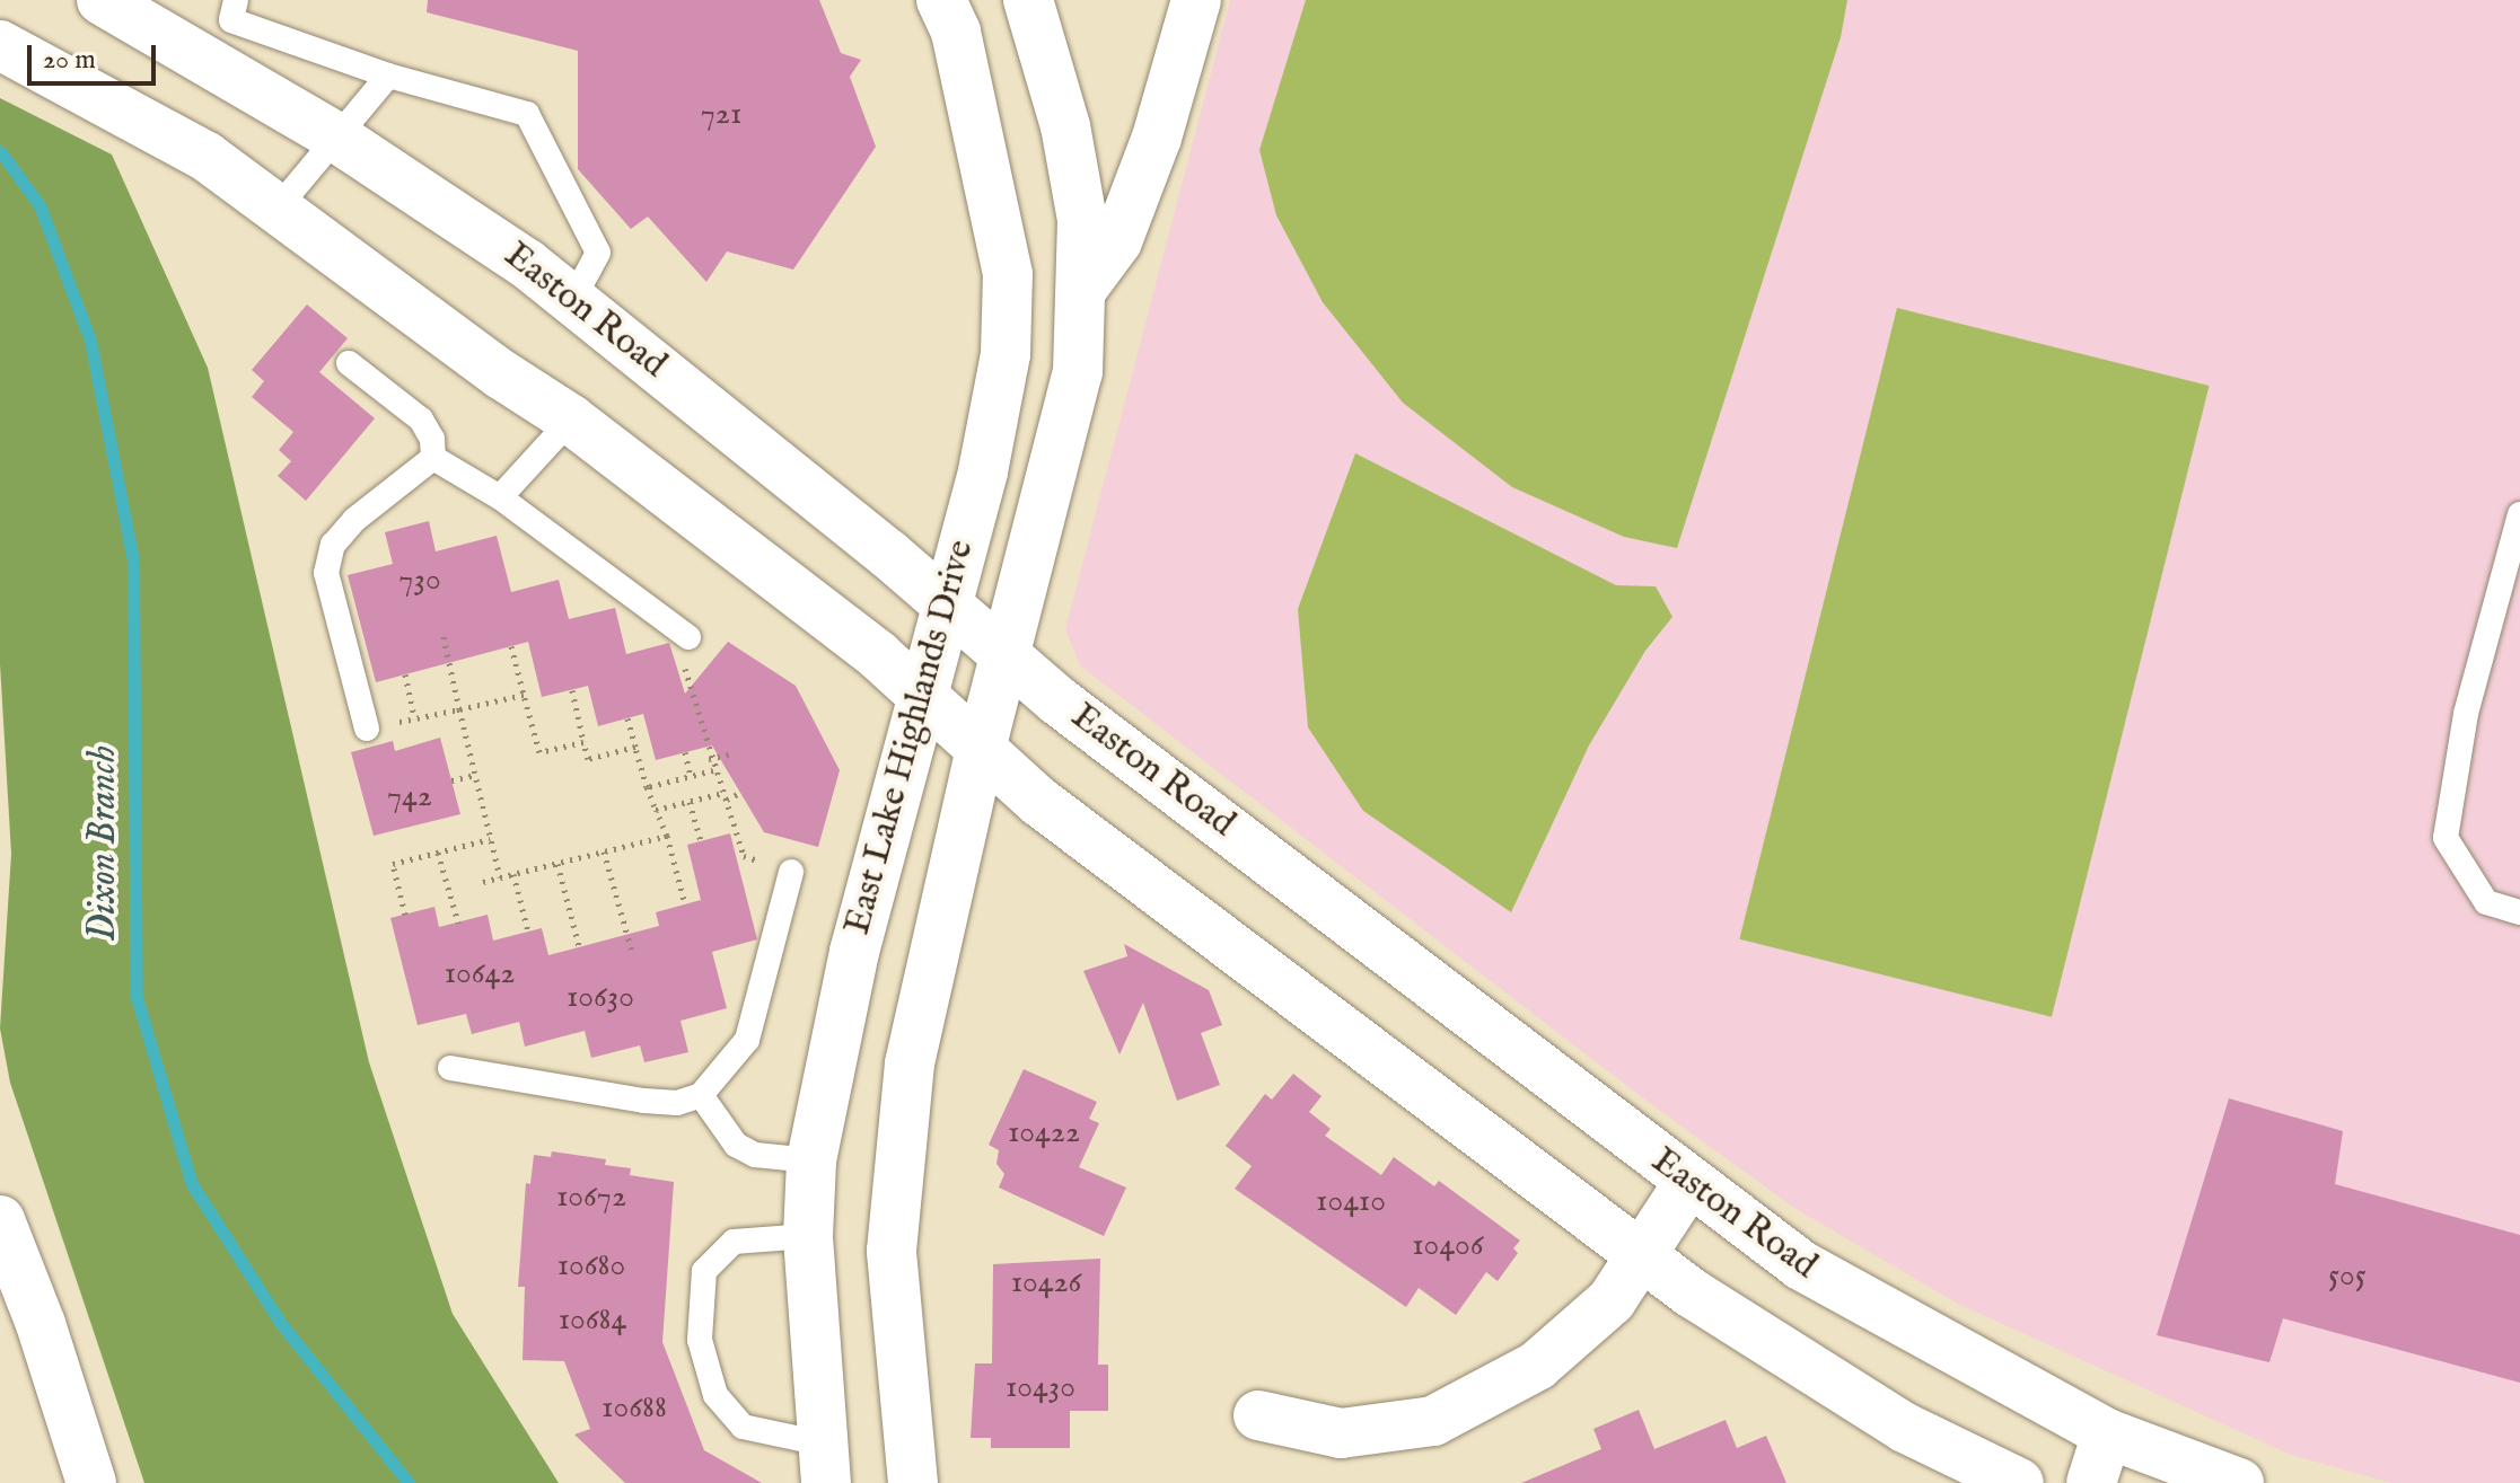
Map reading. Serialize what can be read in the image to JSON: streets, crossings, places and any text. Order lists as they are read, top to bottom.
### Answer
{
  "streets": {
    "main road": ["Easton Road", "East Lake Highlands Drive"]
  },
  "crossings": [
    ["Easton Road", "East Lake Highlands Drive"]
  ],
  "water": ["Dixon Branch"],
  "house_numbers": [
    "721",
    "730",
    "742",
    "10642",
    "10630",
    "10422",
    "10672",
    "10410",
    "10406",
    "10680",
    "505",
    "10426",
    "10684",
    "10430",
    "10688"
  ],
  "scale_bar": "20 m"
}
